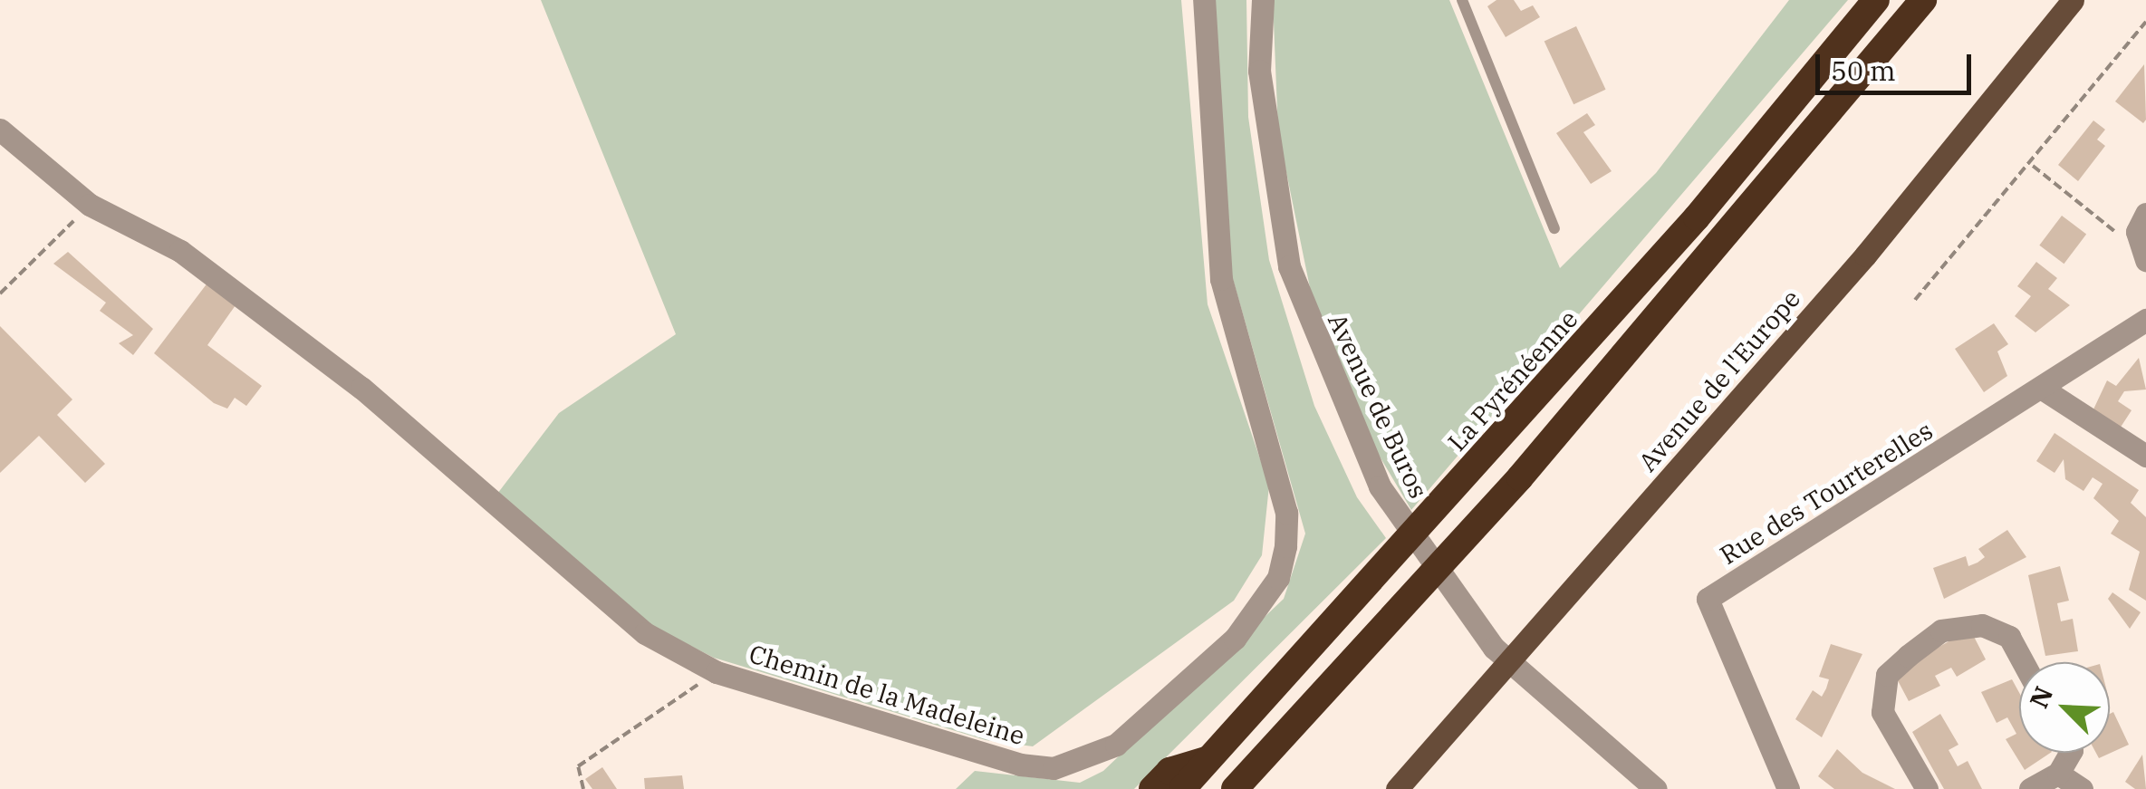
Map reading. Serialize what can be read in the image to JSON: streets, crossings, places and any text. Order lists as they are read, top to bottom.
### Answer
{
  "streets": {
    "highway": ["La Pyrénéenne"],
    "main road": ["Avenue de l'Europe"],
    "street": ["Avenue de Buros", "Rue des Tourterelles", "Chemin de la Madeleine"]
  },
  "scale_bar": "50 m",
  "north": "top left"
}
